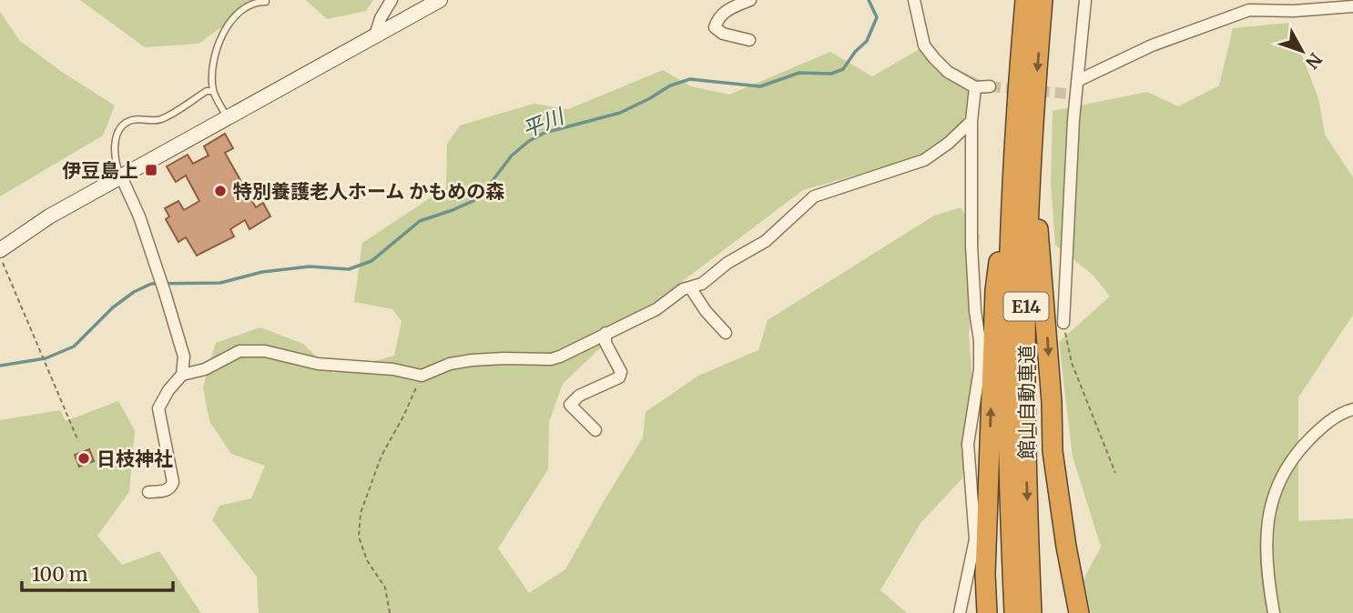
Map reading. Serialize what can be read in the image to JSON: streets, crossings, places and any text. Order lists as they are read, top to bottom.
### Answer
{
  "streets": {
    "highway": ["E14", "館山自動車道"]
  },
  "water": ["平川"],
  "places": {
    "transit": ["伊豆島上"],
    "other": ["特別養護老人ホーム かもめの森", "日枝神社"]
  },
  "scale_bar": "100 m",
  "north": "bottom right"
}
